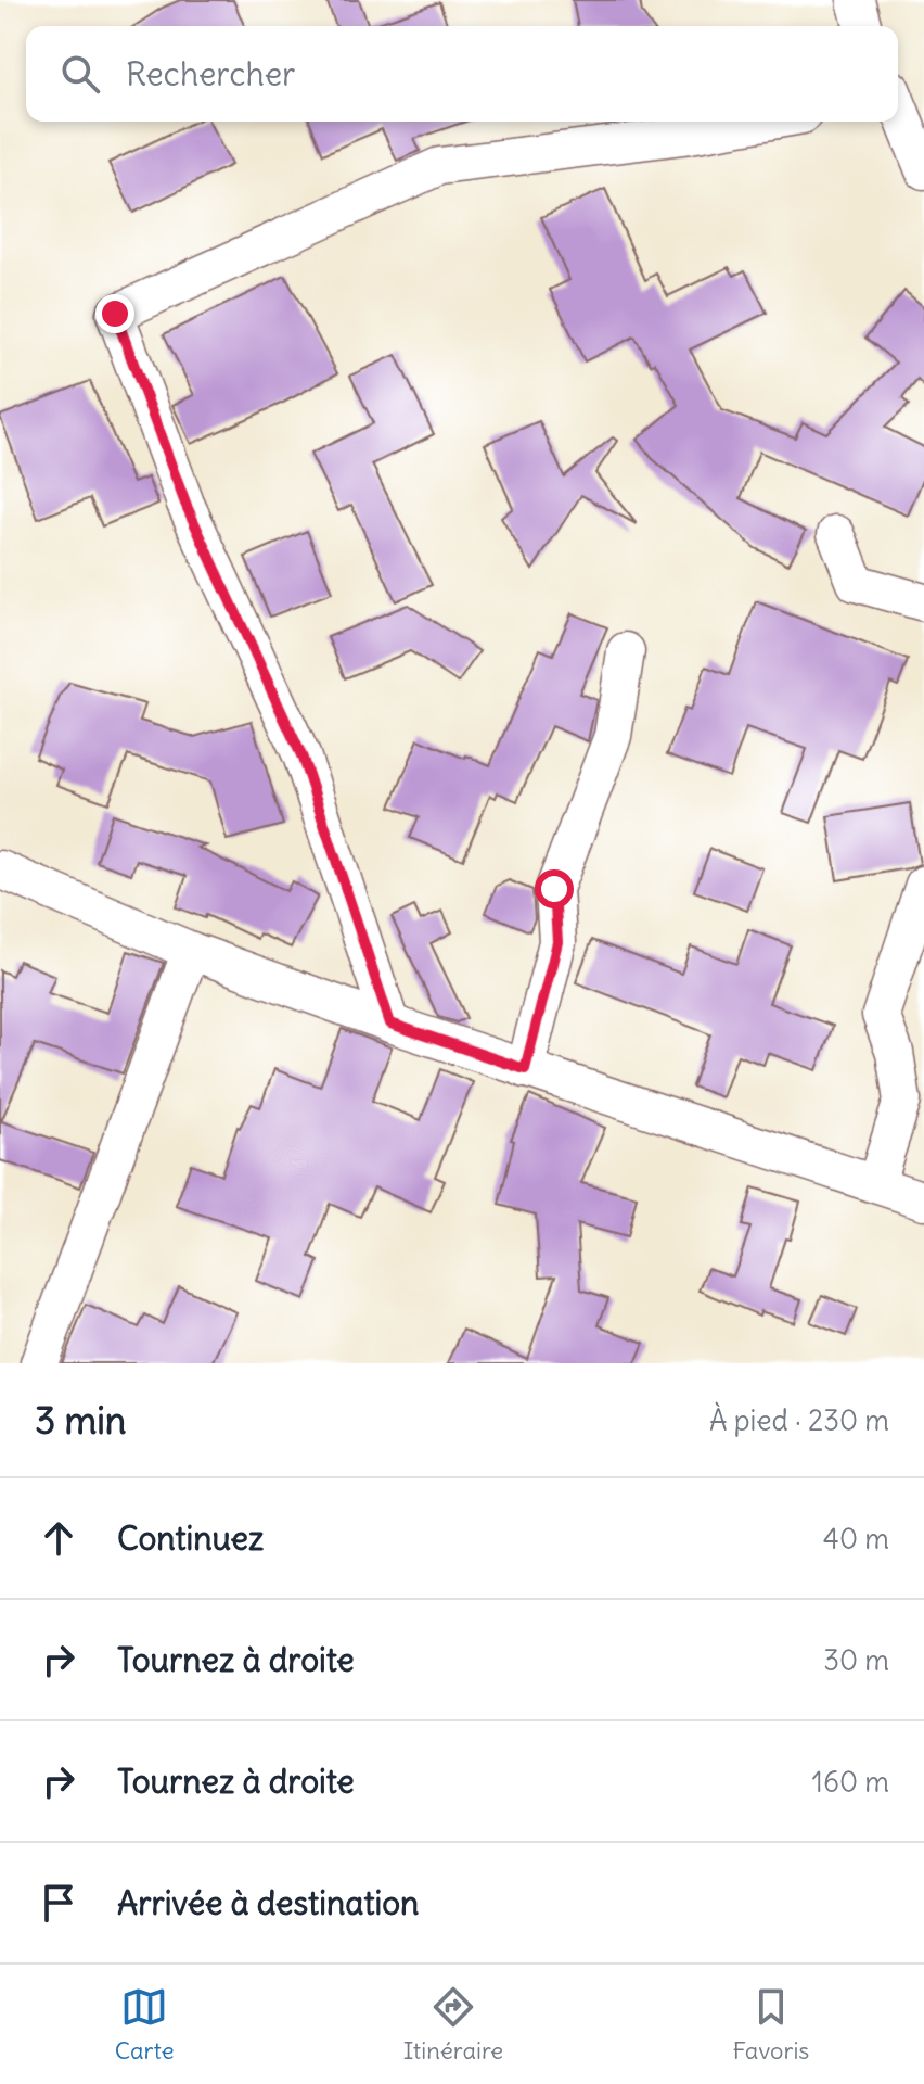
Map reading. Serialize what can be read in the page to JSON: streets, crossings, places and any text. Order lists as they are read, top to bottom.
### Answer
{
  "page": {
    "search": "Rechercher",
    "heading": ["3 min", "À pied · 230 m"],
    "list": [
      ["Continuez", "40 m"],
      ["Tournez à droite", "30 m"],
      ["Tournez à droite", "160 m"],
      "Arrivée à destination"
    ],
    "nav": ["Carte", "Itinéraire", "Favoris"]
  }
}
